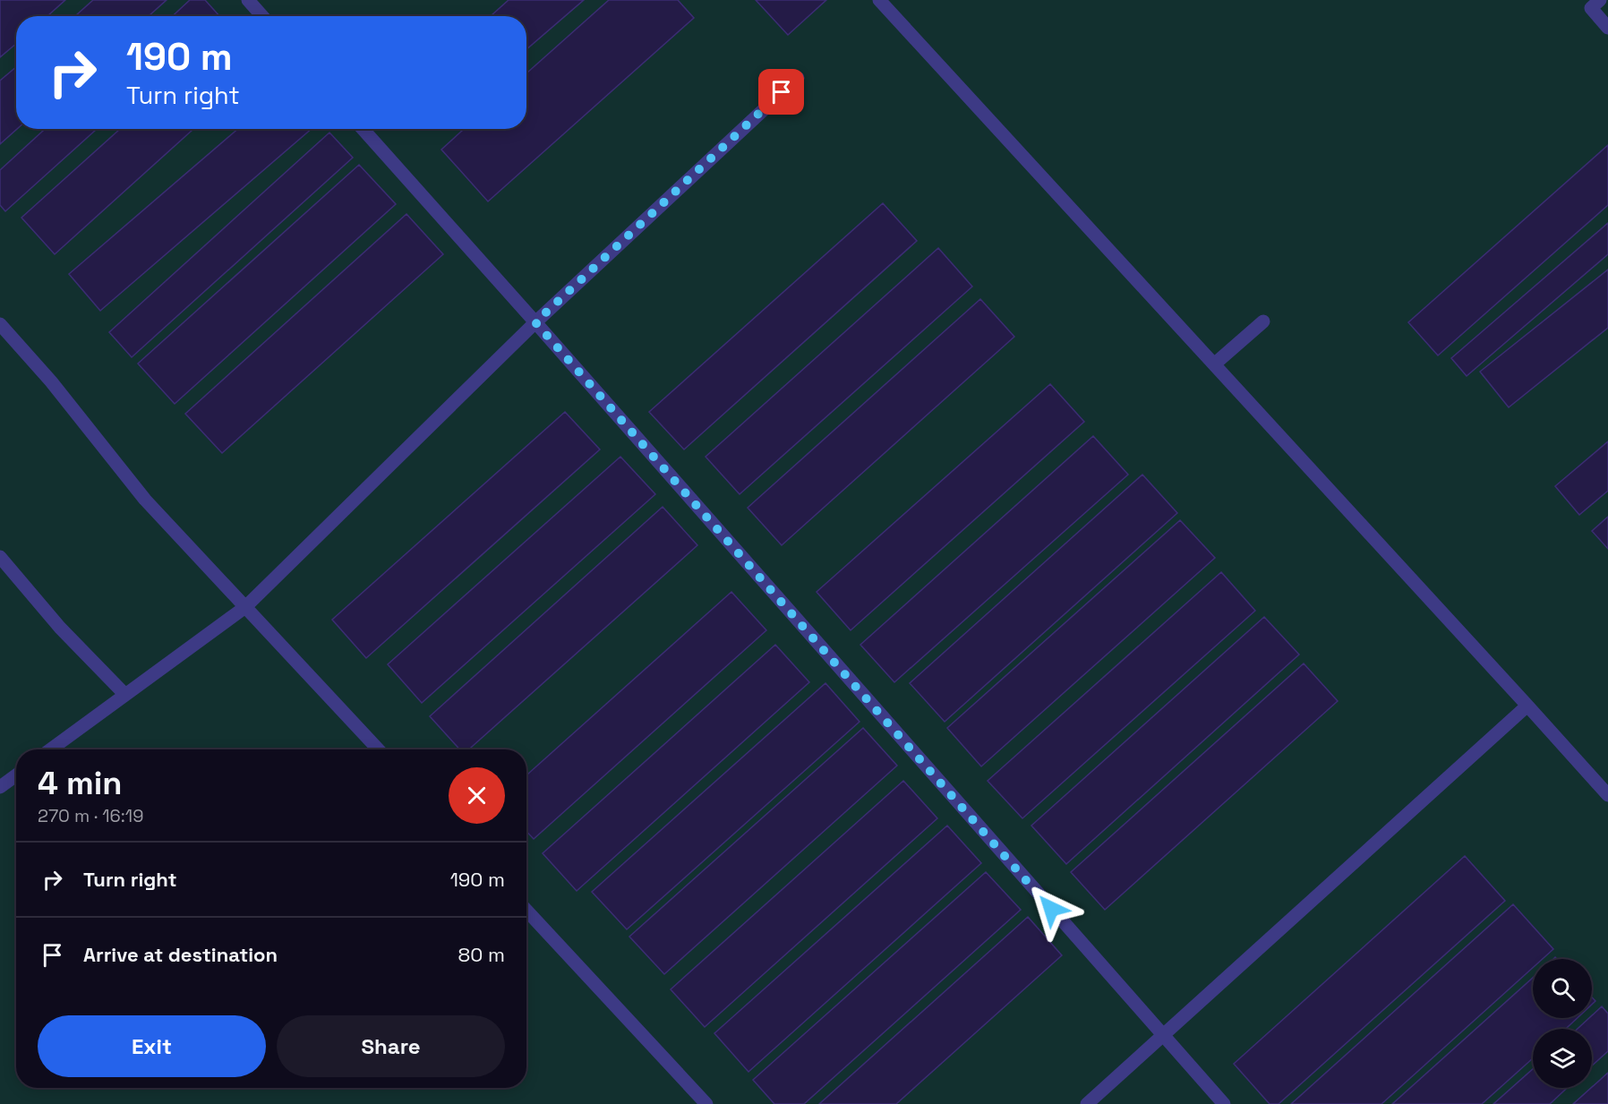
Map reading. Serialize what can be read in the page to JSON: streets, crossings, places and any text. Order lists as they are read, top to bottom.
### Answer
{
  "page": {
    "turn": ["190 m", "Turn right"],
    "heading": ["4 min", "270 m · 16:19"],
    "list": [
      {
        "name": "Turn right",
        "value": "190 m"
      },
      {
        "name": "Arrive at destination",
        "value": "80 m"
      }
    ],
    "buttons": ["Exit", "Share"]
  }
}
